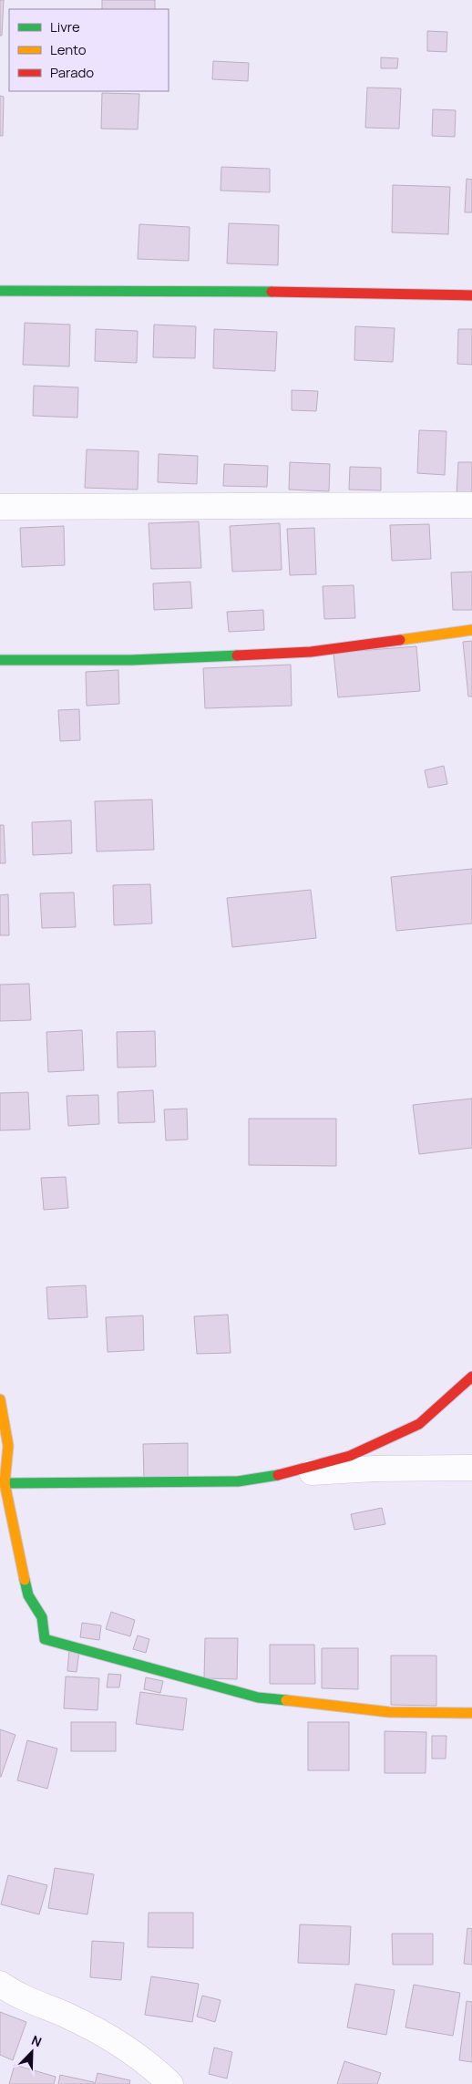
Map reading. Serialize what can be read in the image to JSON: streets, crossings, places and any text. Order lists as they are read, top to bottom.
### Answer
{
  "legend": ["Livre", "Lento", "Parado"],
  "north": "top right"
}
